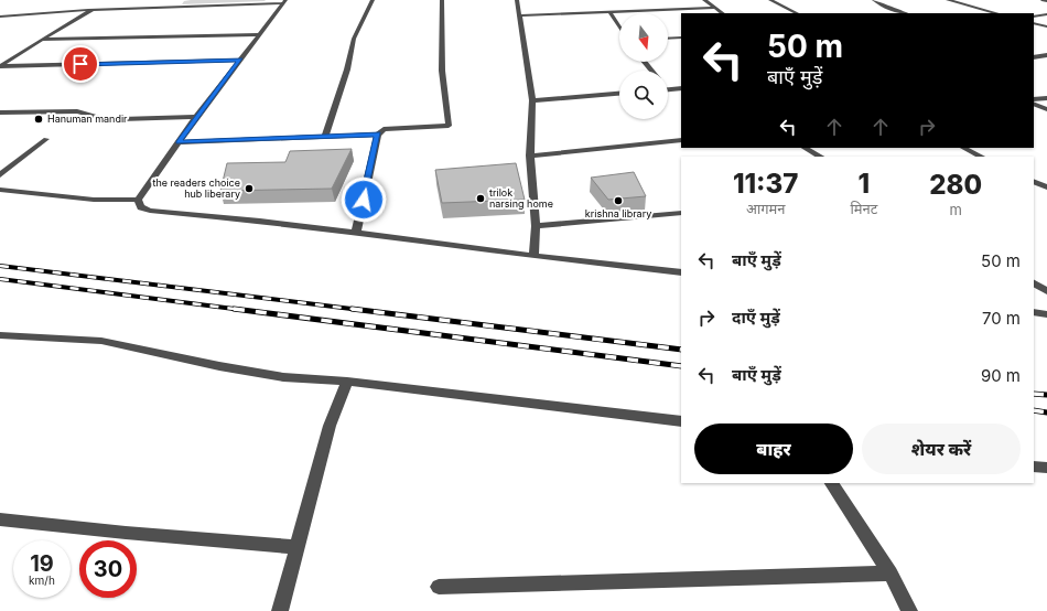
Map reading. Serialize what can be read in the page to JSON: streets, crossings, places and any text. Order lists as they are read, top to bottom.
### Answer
{
  "places": [
    "Hanuman mandir",
    "the readers choice hub liberary",
    "trilok narsing home",
    "krishna library"
  ],
  "north": "bottom",
  "page": {
    "turn": ["50 m", "बाएँ मुड़ें"],
    "eta": [
      "11:37",
      "आगमन",
      "1",
      "मिनट",
      "280",
      "m"
    ],
    "list": [
      {
        "name": "बाएँ मुड़ें",
        "value": "50 m"
      },
      {
        "name": "दाएँ मुड़ें",
        "value": "70 m"
      },
      {
        "name": "बाएँ मुड़ें",
        "value": "90 m"
      }
    ],
    "buttons": ["बाहर", "शेयर करें"],
    "speed": "19 km/h",
    "limit": "30"
  }
}
